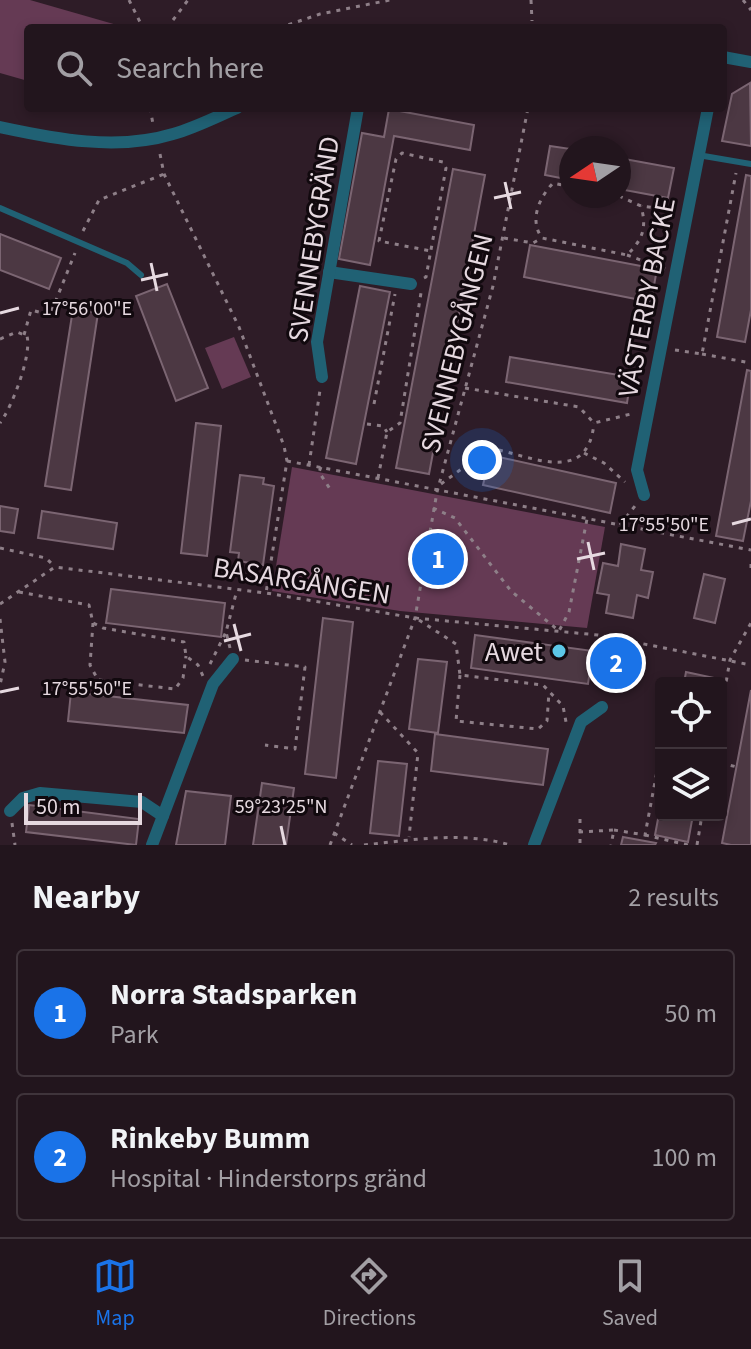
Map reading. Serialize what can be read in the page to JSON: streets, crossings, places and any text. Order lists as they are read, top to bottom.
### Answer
{
  "streets": {
    "street": ["SVENNEBYGRÄND", "VÄSTERBY BACKE"],
    "path": ["SVENNEBYGÅNGEN", "BASARGÅNGEN"]
  },
  "crossings": [
    ["SVENNEBYGÅNGEN", "BASARGÅNGEN"]
  ],
  "places": ["Awet"],
  "scale_bar": "50 m",
  "north": "left",
  "page": {
    "search": "Search here",
    "pins": ["1", "2"],
    "scale": "50 m",
    "heading": ["Nearby", "2 results"],
    "list": [
      {
        "mark": "1",
        "name": "Norra Stadsparken",
        "note": "Park",
        "value": "50 m"
      },
      {
        "mark": "2",
        "name": "Rinkeby Bumm",
        "note": "Hospital · Hinderstorps gränd",
        "value": "100 m"
      }
    ],
    "nav": ["Map", "Directions", "Saved"]
  },
  "coordinates": ["17°56'00\"E", "17°55'50\"E", "59°23'25\"N"]
}
